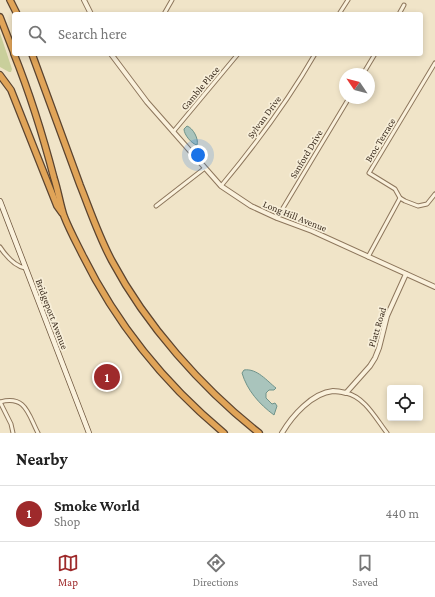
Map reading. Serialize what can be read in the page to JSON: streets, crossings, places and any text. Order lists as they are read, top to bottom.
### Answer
{
  "streets": {
    "main road": ["Bridgeport Avenue"],
    "street": [
      "Gamble Place",
      "Sylvan Drive",
      "Broc Terrace",
      "Sanford Drive",
      "Long Hill Avenue",
      "Platt Road"
    ]
  },
  "crossings": [
    ["Gamble Place", "Long Hill Avenue"],
    ["Sylvan Drive", "Long Hill Avenue"],
    ["Sanford Drive", "Long Hill Avenue"],
    ["Long Hill Avenue", "Platt Road"]
  ],
  "north": "top left",
  "page": {
    "search": "Search here",
    "pins": "1",
    "heading": "Nearby",
    "list": [
      {
        "mark": "1",
        "name": "Smoke World",
        "note": "Shop",
        "value": "440 m"
      }
    ],
    "nav": ["Map", "Directions", "Saved"]
  }
}
